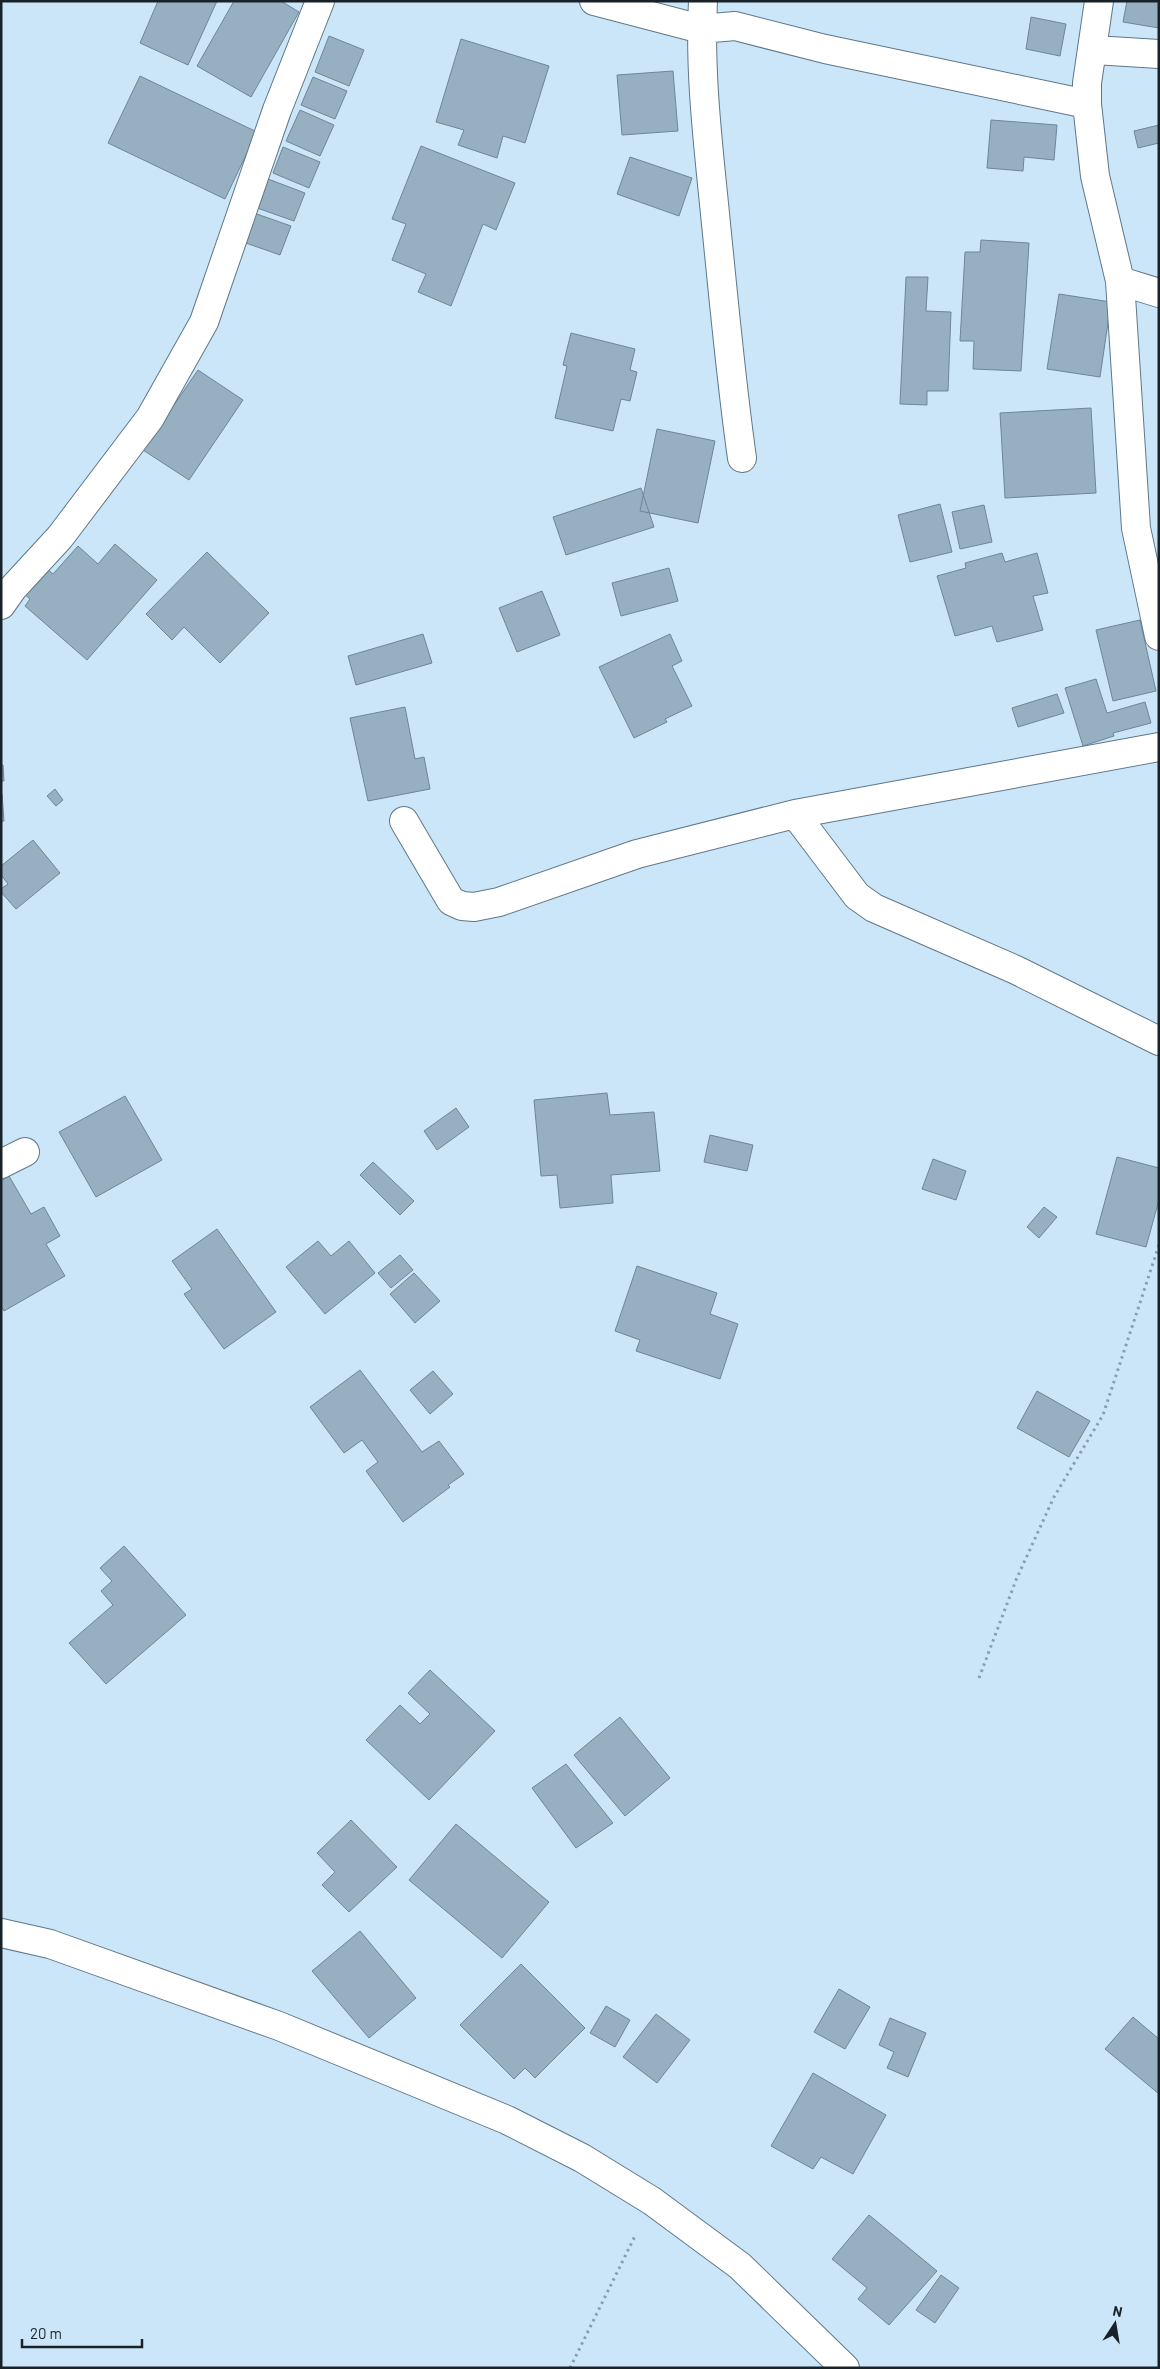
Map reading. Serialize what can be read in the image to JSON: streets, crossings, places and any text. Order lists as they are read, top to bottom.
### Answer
{
  "scale_bar": "20 m",
  "north": "top"
}
